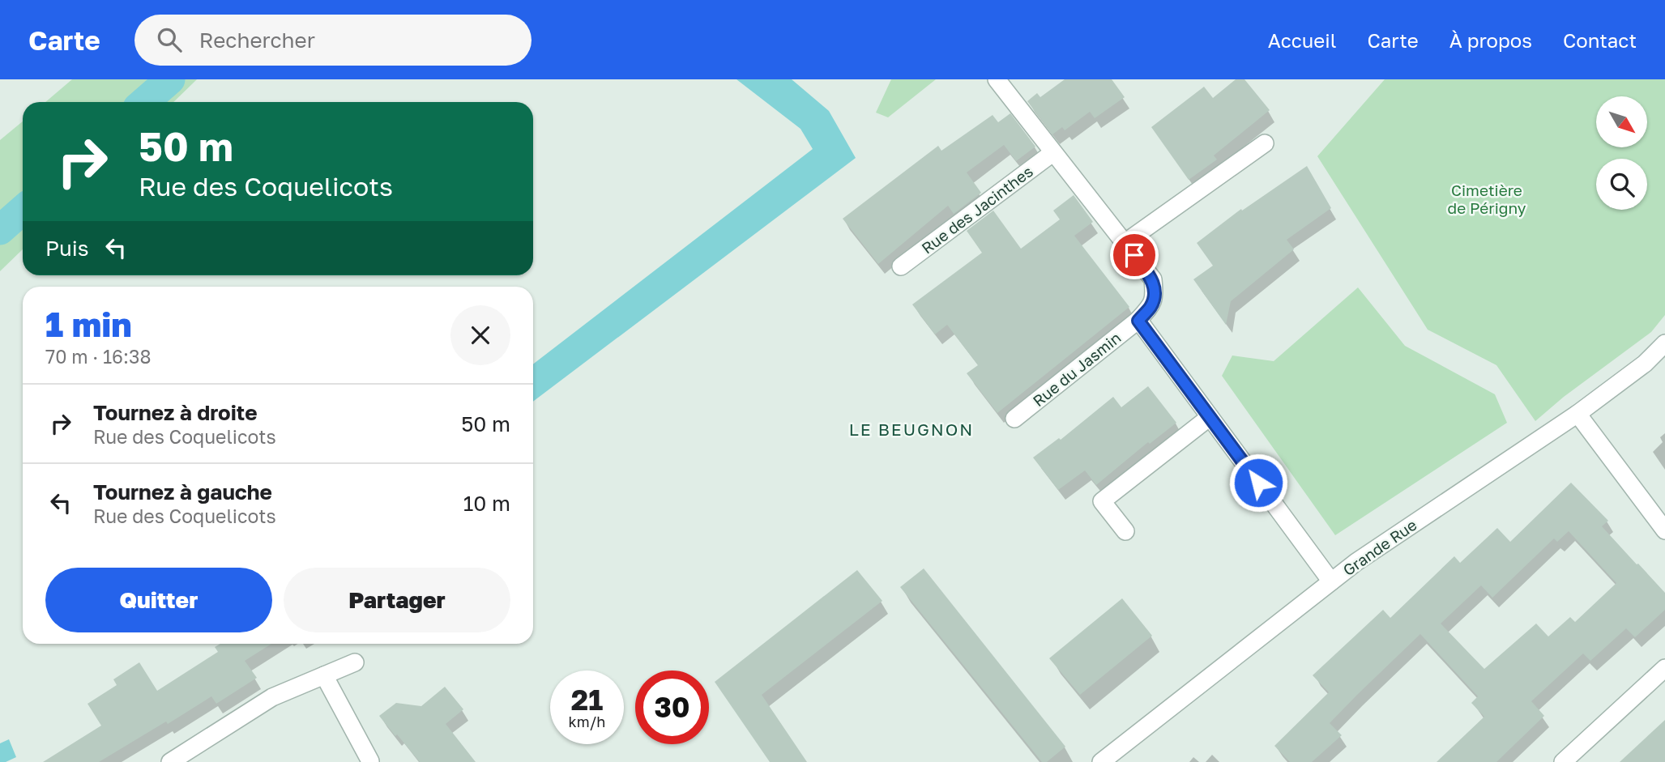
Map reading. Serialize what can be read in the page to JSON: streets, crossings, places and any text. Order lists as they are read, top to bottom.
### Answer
{
  "streets": {
    "street": ["Rue des Jacinthes", "Rue du Jasmin", "Grande Rue"]
  },
  "crossings": [
    ["Rue des Jacinthes", "Rue du Jasmin"]
  ],
  "districts": ["LE BEUGNON"],
  "parks": ["Cimetière de Périgny"],
  "north": "bottom right",
  "page": {
    "header": "Carte",
    "search": "Rechercher",
    "nav": [
      "Accueil",
      "Carte",
      "À propos",
      "Contact"
    ],
    "turn": ["50 m", "Rue des Coquelicots"],
    "then": "Puis",
    "heading": ["1 min", "70 m · 16:38"],
    "list": [
      {
        "name": "Tournez à droite",
        "note": "Rue des Coquelicots",
        "value": "50 m"
      },
      {
        "name": "Tournez à gauche",
        "note": "Rue des Coquelicots",
        "value": "10 m"
      }
    ],
    "buttons": ["Quitter", "Partager"],
    "speed": "21 km/h",
    "limit": "30"
  }
}
